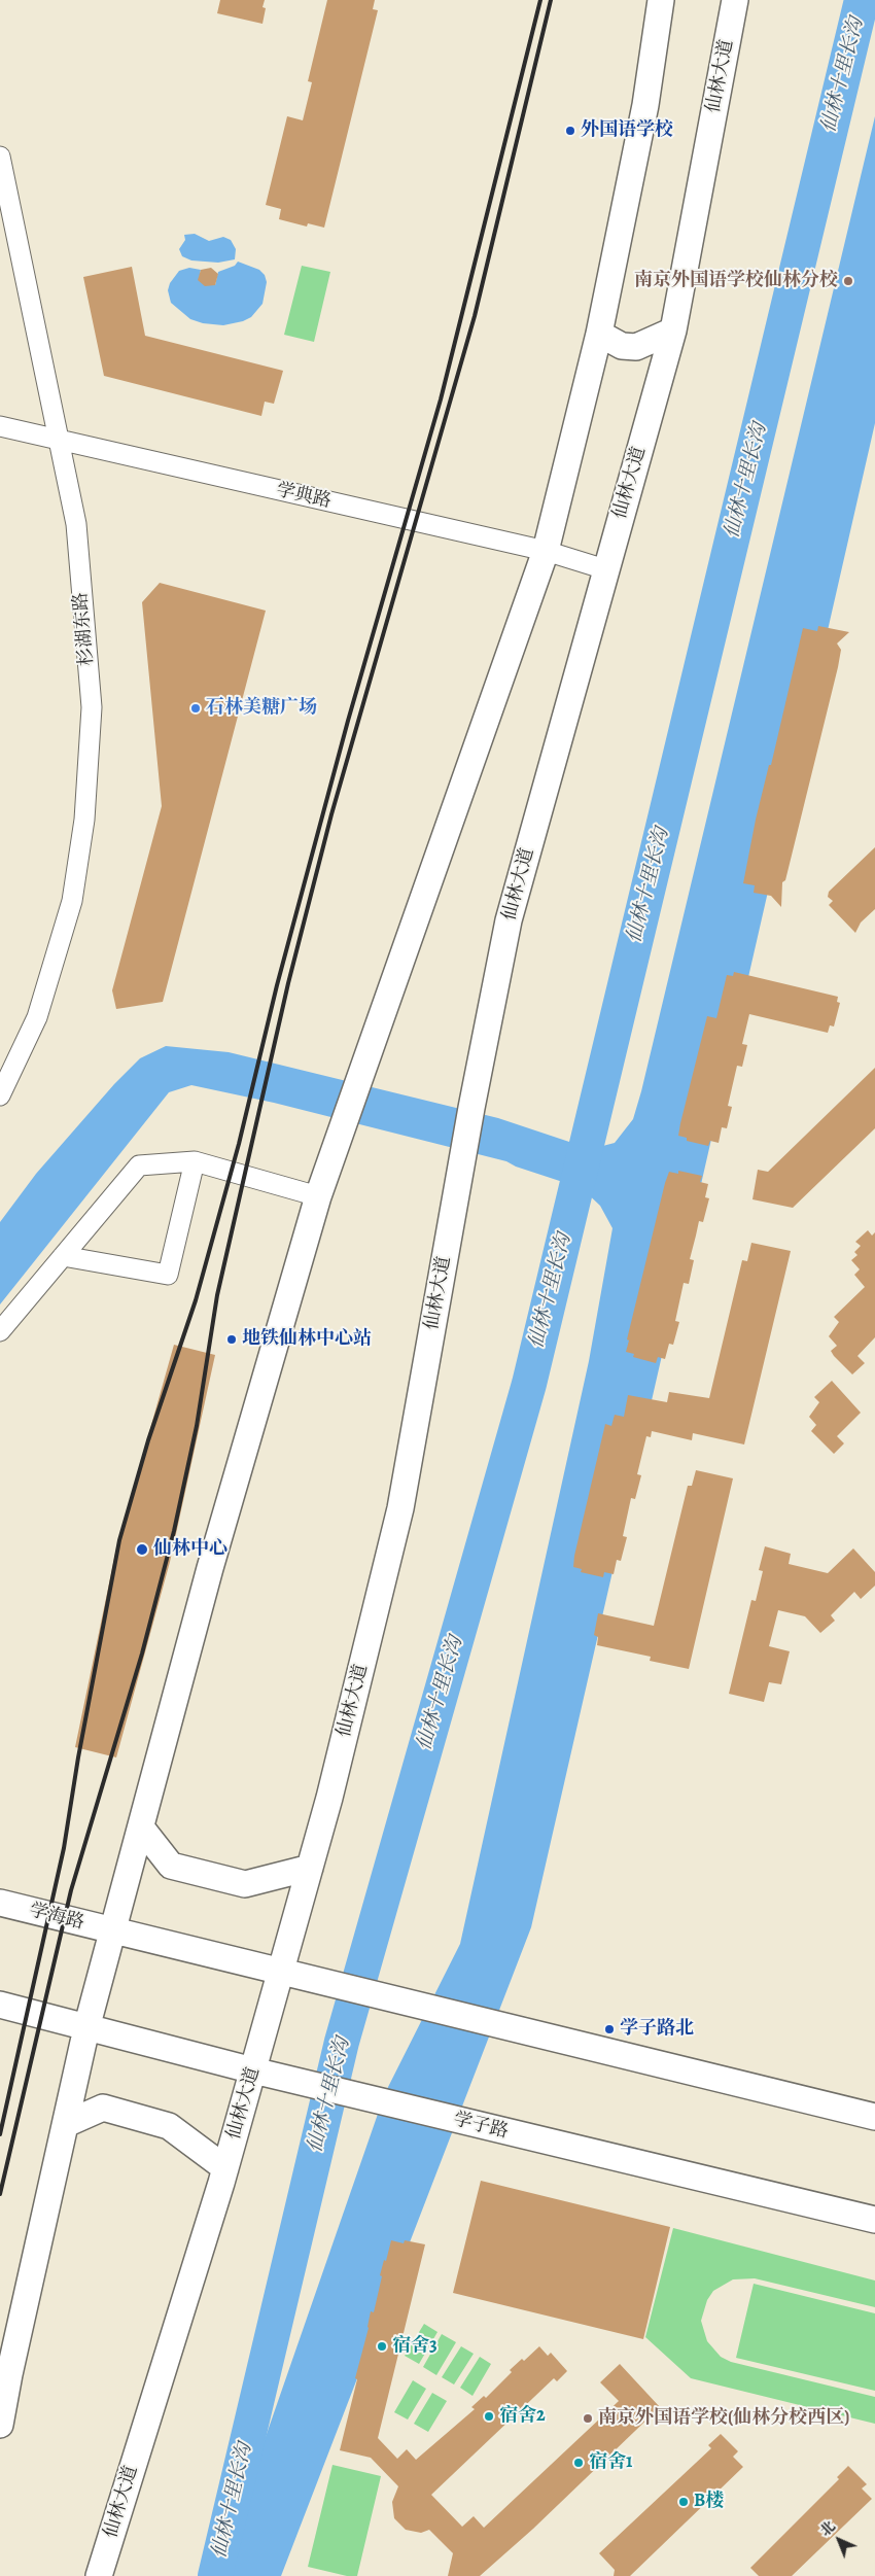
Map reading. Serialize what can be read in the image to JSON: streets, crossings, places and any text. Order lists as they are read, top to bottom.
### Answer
{
  "streets": {
    "main road": ["仙林大道", "学海路", "学子路"],
    "street": ["学典路", "杉湖东路"]
  },
  "crossings": [
    ["仙林大道", "学典路"],
    ["仙林大道", "学子路"],
    ["学典路", "杉湖东路"]
  ],
  "water": ["仙林十里长沟"],
  "places": [
    "外国语学校",
    "南京外国语学校仙林分校",
    "石林美糖广场",
    "地铁仙林中心站",
    "仙林中心",
    "学子路北",
    "宿舍3",
    "宿舍2",
    "南京外国语学校(仙林分校西区)",
    "宿舍1",
    "B楼"
  ],
  "north": "top left"
}
